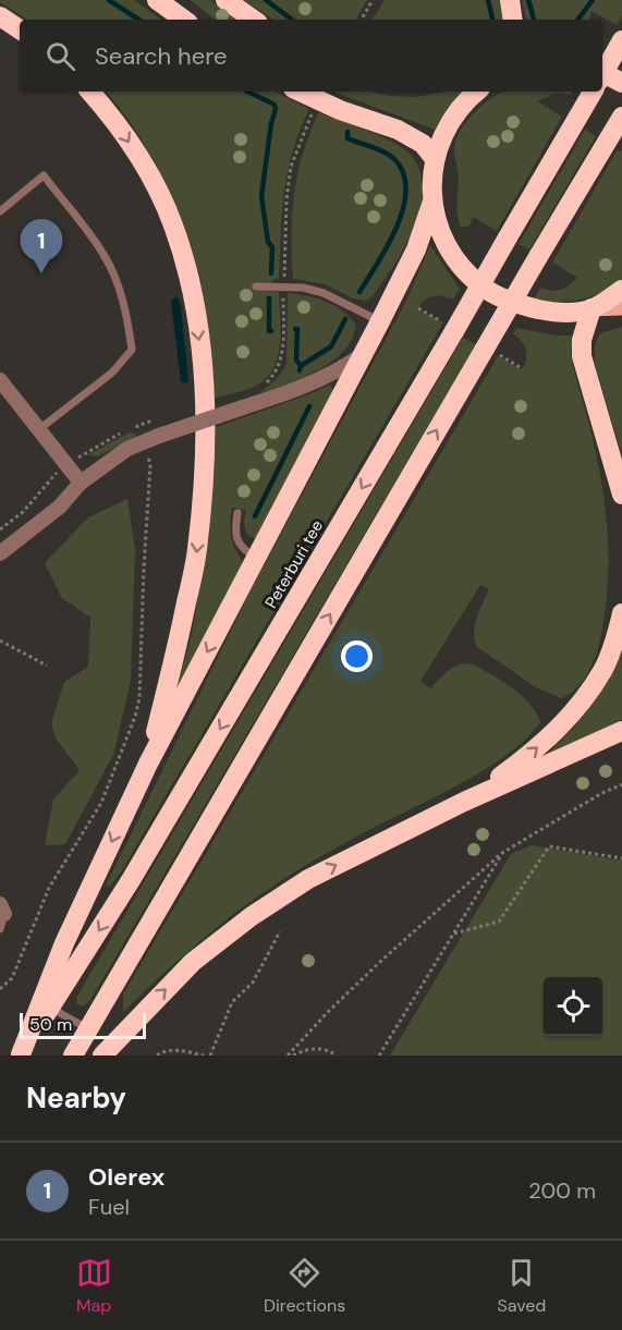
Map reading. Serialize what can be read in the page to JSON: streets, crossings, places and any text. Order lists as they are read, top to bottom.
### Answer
{
  "streets": {
    "highway": ["Peterburi tee"]
  },
  "scale_bar": "50 m",
  "page": {
    "search": "Search here",
    "pins": "1",
    "scale": "50 m",
    "heading": "Nearby",
    "list": [
      {
        "mark": "1",
        "name": "Olerex",
        "note": "Fuel",
        "value": "200 m"
      }
    ],
    "nav": ["Map", "Directions", "Saved"]
  }
}
